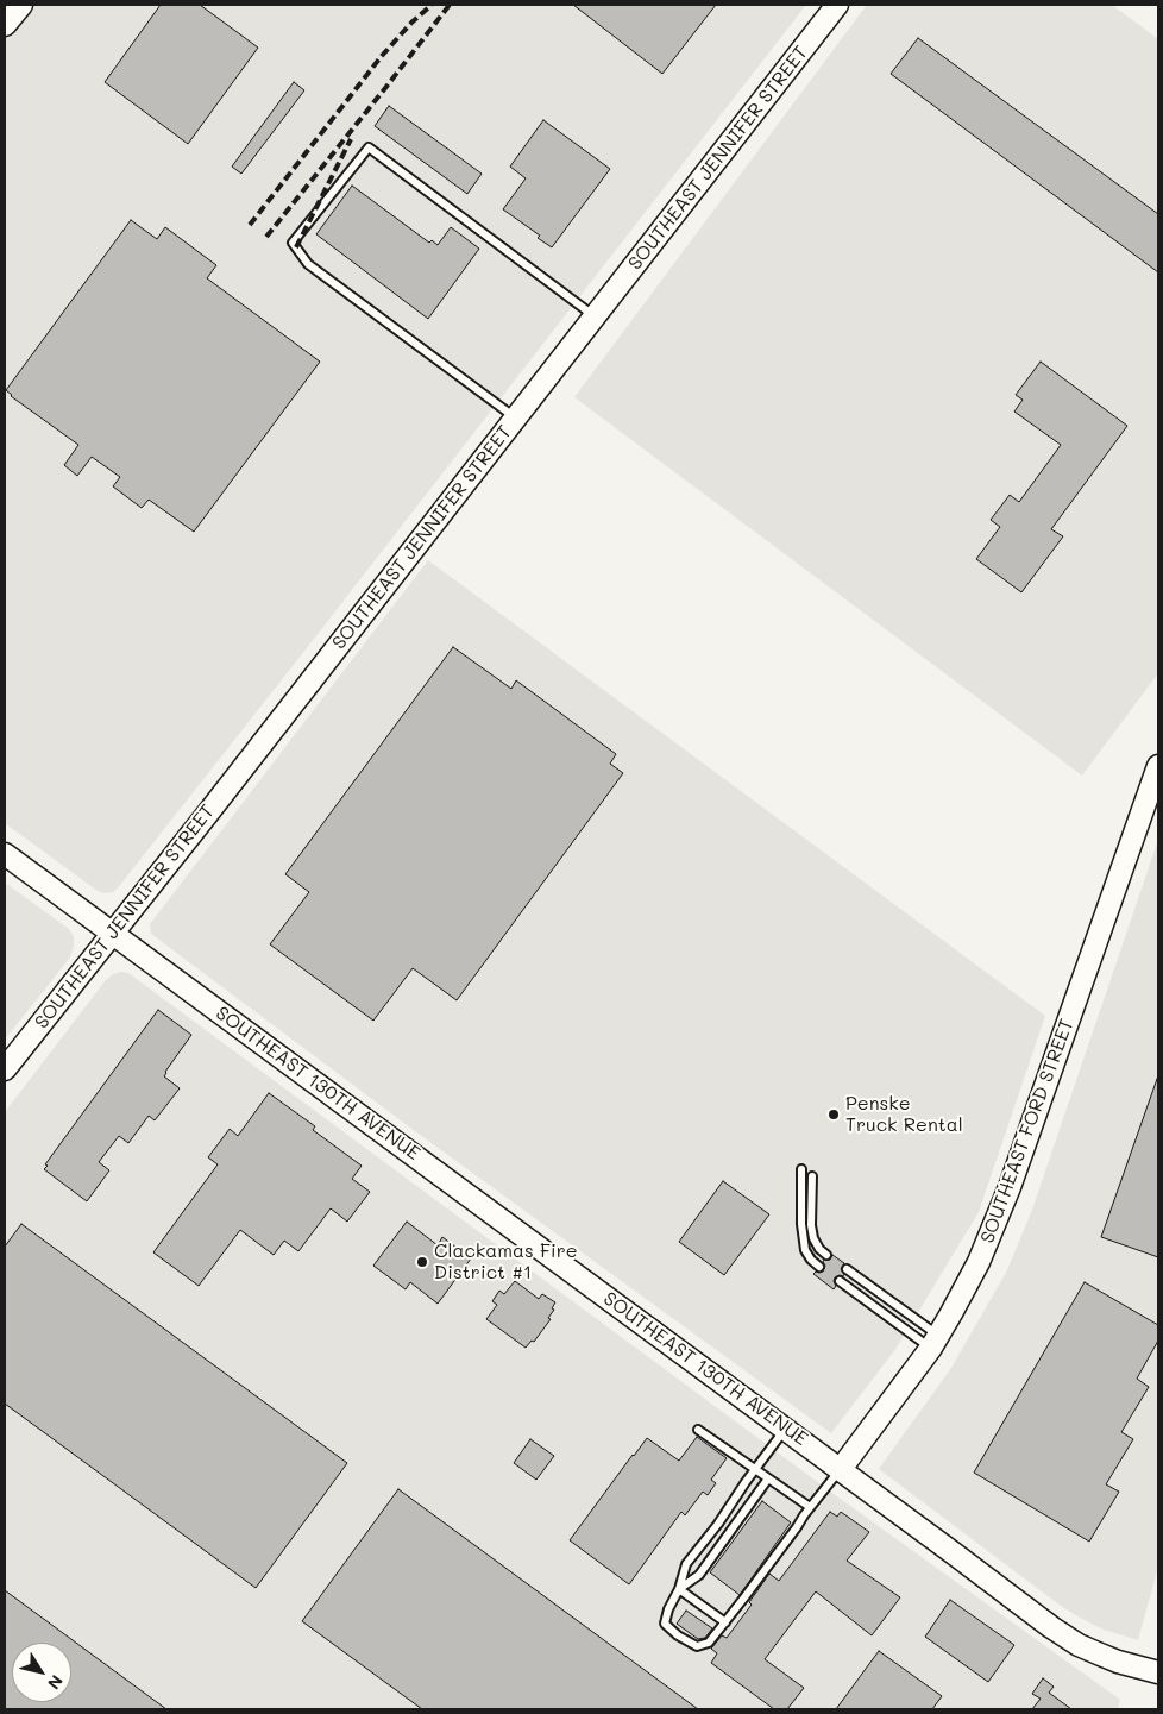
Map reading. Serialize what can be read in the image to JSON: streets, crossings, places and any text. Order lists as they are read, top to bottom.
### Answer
{
  "streets": {
    "street": ["SOUTHEAST JENNIFER STREET", "SOUTHEAST 130TH AVENUE", "SOUTHEAST FORD STREET"]
  },
  "crossings": [
    ["SOUTHEAST JENNIFER STREET", "SOUTHEAST 130TH AVENUE"],
    ["SOUTHEAST 130TH AVENUE", "SOUTHEAST FORD STREET"]
  ],
  "places": ["Penske Truck Rental", "Clackamas Fire District #1"],
  "north": "bottom right"
}
